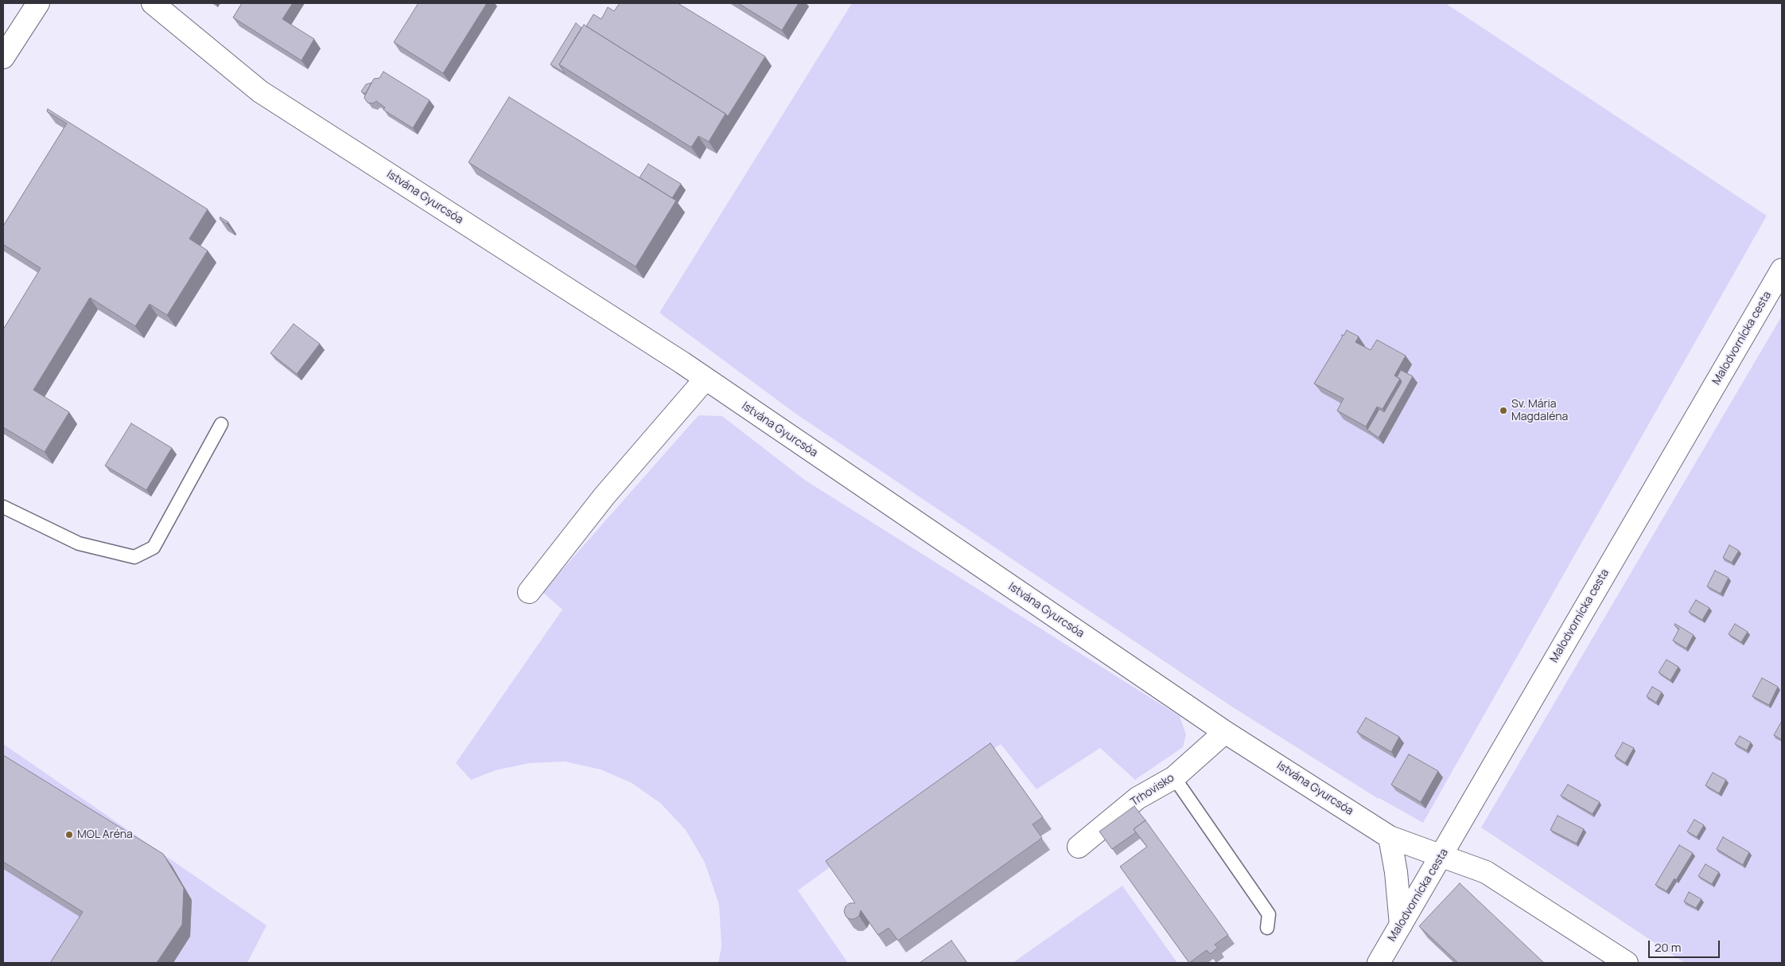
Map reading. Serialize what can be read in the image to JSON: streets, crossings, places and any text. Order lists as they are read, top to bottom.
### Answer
{
  "streets": {
    "street": ["Istvána Gyurcsóa", "Malodvornícka cesta", "Trhovisko"]
  },
  "crossings": [
    ["Istvána Gyurcsóa", "Malodvornícka cesta"],
    ["Istvána Gyurcsóa", "Trhovisko"]
  ],
  "places": ["Sv. Mária Magdaléna", "MOL Aréna"],
  "scale_bar": "20 m"
}
